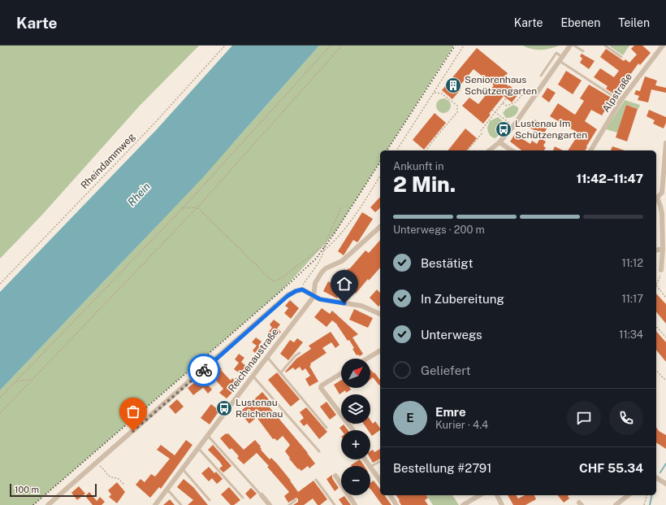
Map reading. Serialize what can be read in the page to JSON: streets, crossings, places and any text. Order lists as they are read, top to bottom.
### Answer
{
  "streets": {
    "street": ["Alpstraße", "Reichenaustraße"],
    "path": ["Rheindammweg"]
  },
  "water": ["Rhein"],
  "places": {
    "building": ["Seniorenhaus Schützengarten"],
    "bus stop": ["Lustenau Im Schützengarten", "Lustenau Reichenau"]
  },
  "scale_bar": "100 m",
  "north": "top right",
  "page": {
    "header": "Karte",
    "nav": ["Karte", "Ebenen", "Teilen"],
    "heading": ["2 Min.", "Ankunft in", "11:42–11:47"],
    "panel": [
      "Emre",
      "Kurier · 4.4",
      "Bestellung #2791",
      "CHF 55.34"
    ],
    "bar": "Unterwegs · 200 m",
    "list": [
      ["Bestätigt", "11:12"],
      ["In Zubereitung", "11:17"],
      ["Unterwegs", "11:34"],
      "Geliefert"
    ],
    "map_buttons": ["+", "−"],
    "round": "E",
    "scale": "100 m"
  }
}
